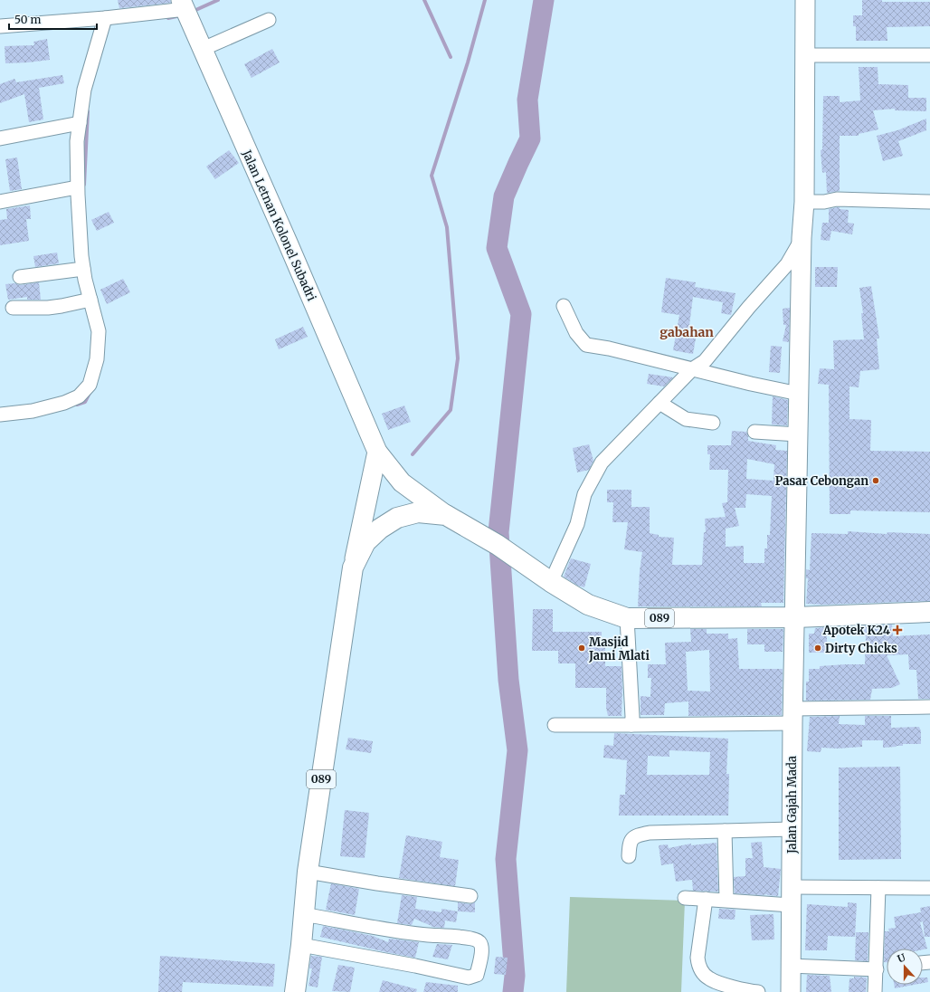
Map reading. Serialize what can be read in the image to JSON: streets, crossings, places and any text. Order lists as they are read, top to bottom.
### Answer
{
  "streets": {
    "main road": ["Jalan Letnan Kolonel Subadri", "089", "Jalan Gajah Mada"]
  },
  "crossings": [
    ["Jalan Letnan Kolonel Subadri", "089"],
    ["089", "Jalan Gajah Mada"]
  ],
  "districts": ["gabahan"],
  "places": {
    "other": ["Pasar Cebongan", "Masjid Jami Mlati", "Dirty Chicks"],
    "health": ["Apotek K24"]
  },
  "scale_bar": "50 m",
  "north": "top"
}
